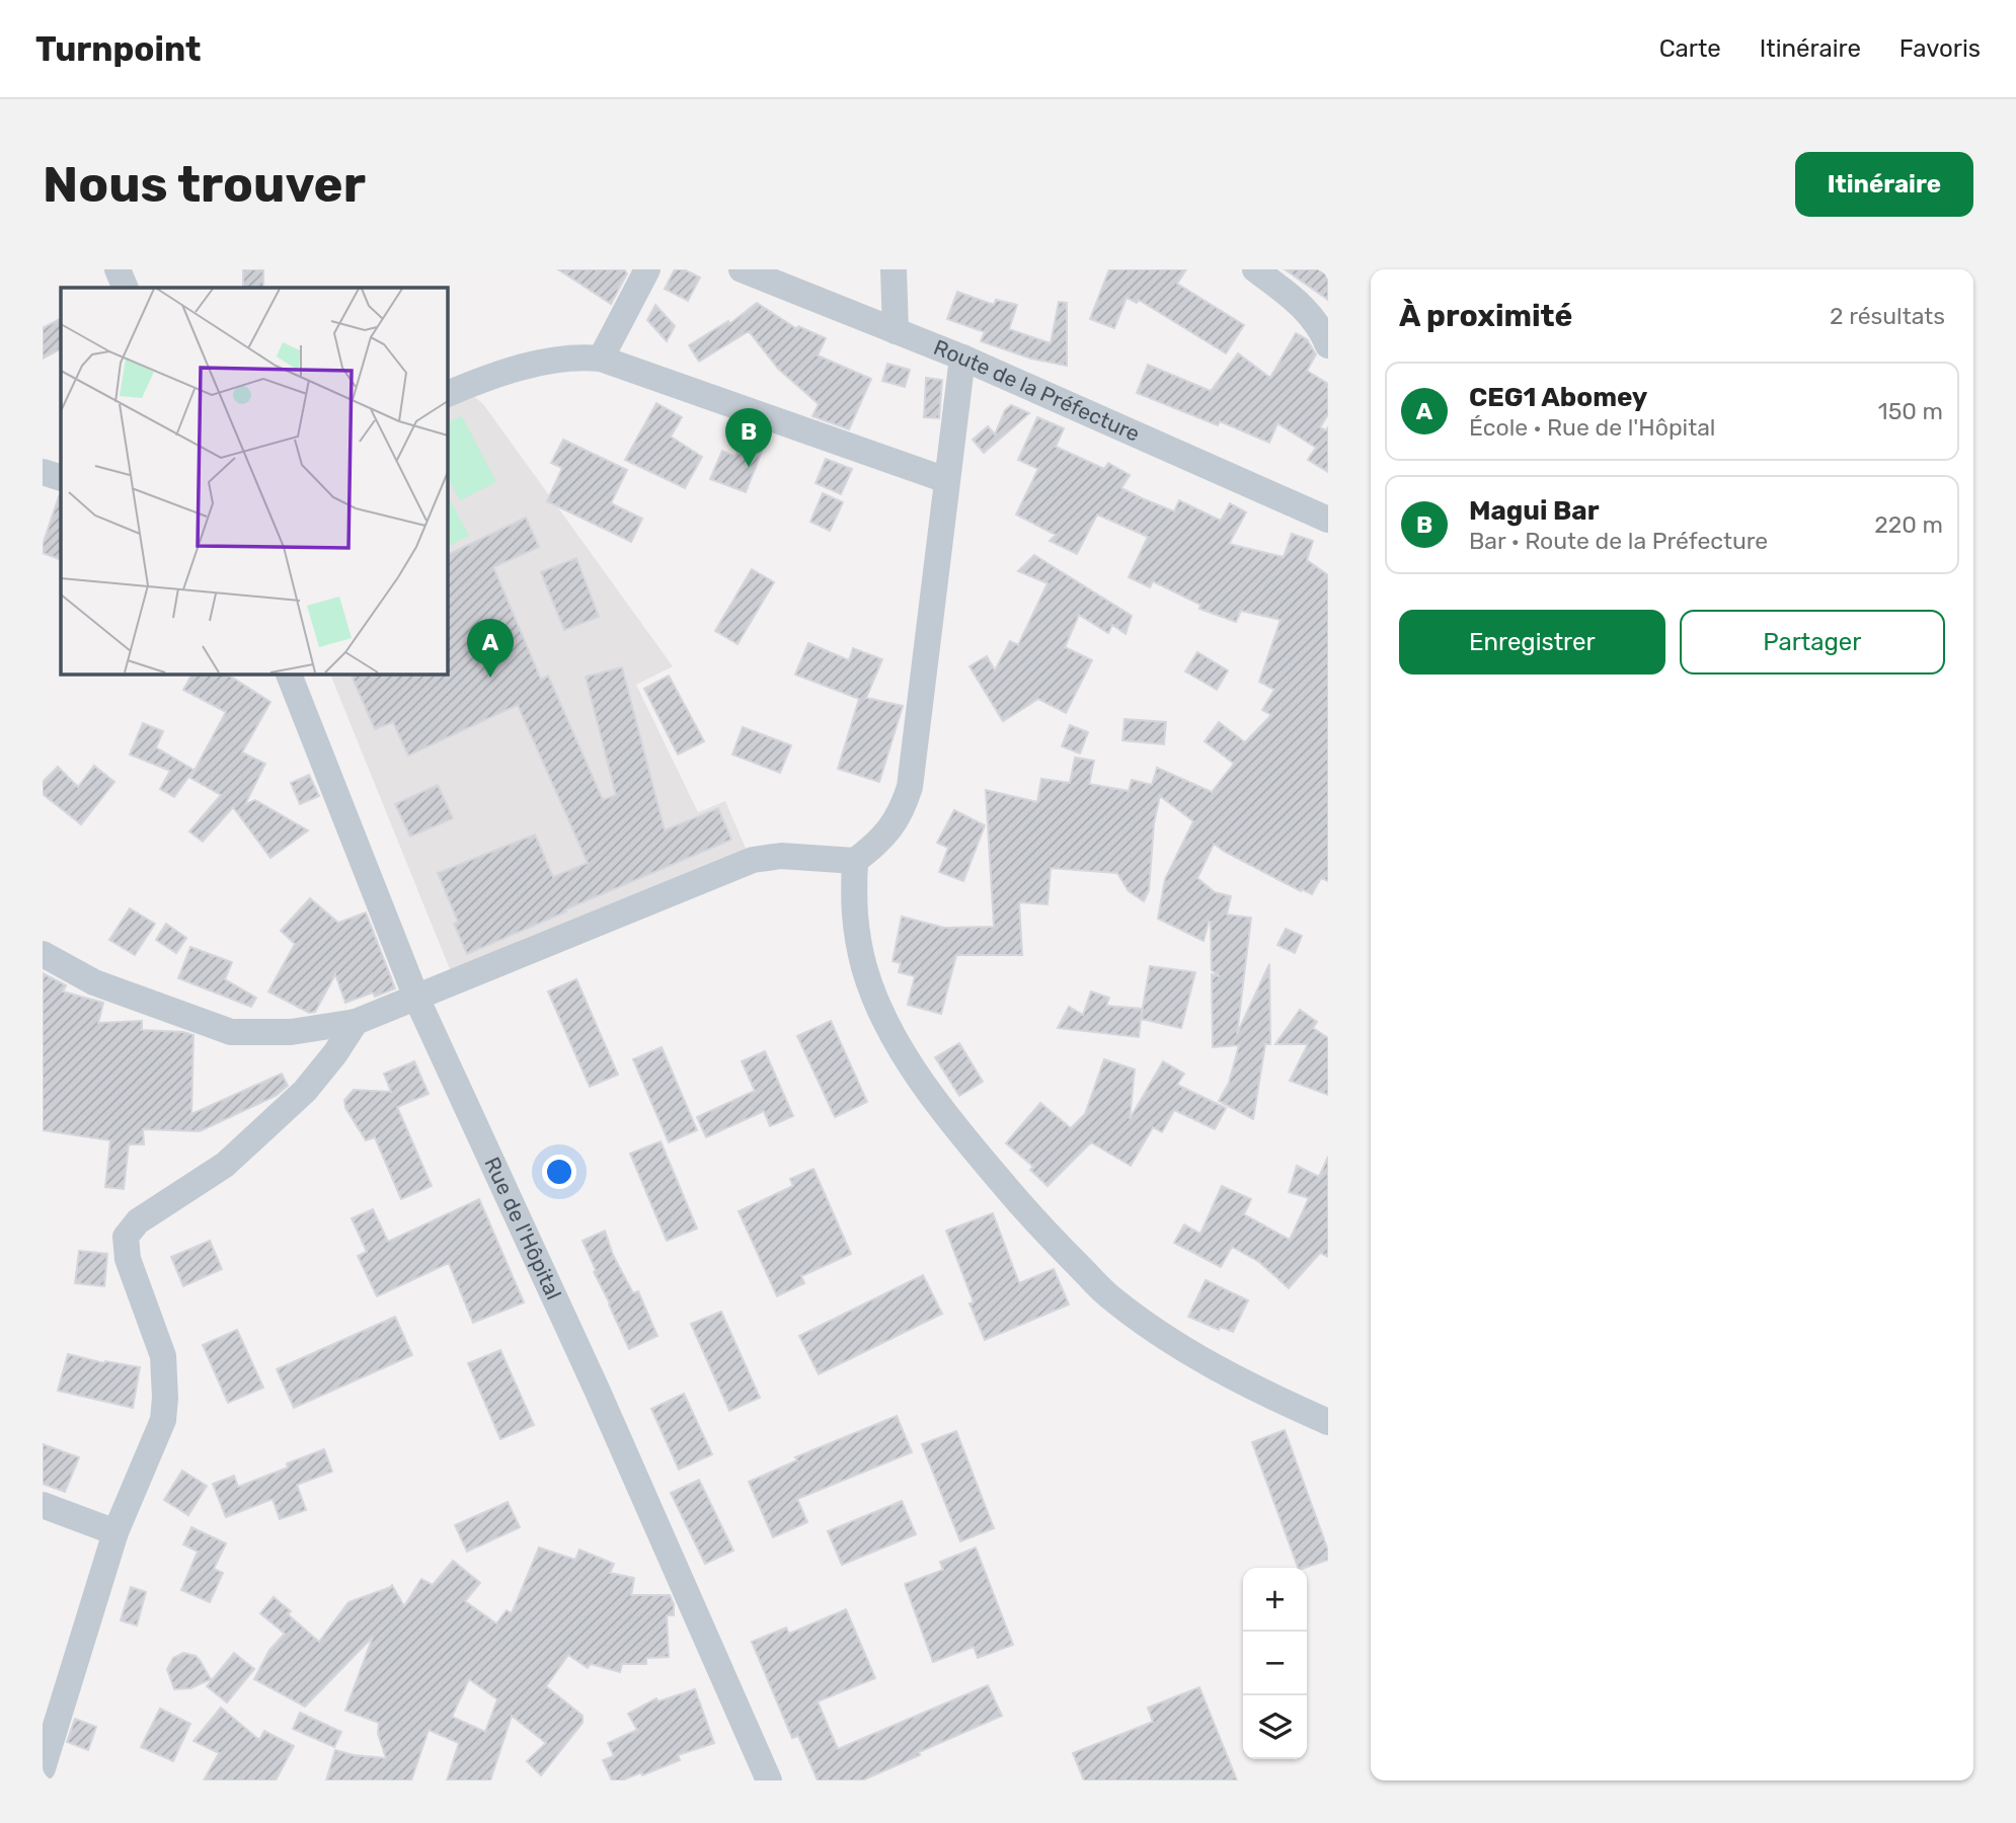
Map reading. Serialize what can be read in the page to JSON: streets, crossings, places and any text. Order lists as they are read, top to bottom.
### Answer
{
  "streets": {
    "street": ["Route de la Préfecture", "Rue de l'Hôpital"]
  },
  "page": {
    "header": "Turnpoint",
    "nav": ["Carte", "Itinéraire", "Favoris"],
    "buttons": [
      "Itinéraire",
      ["Enregistrer", "Partager"]
    ],
    "title": "Nous trouver",
    "heading": ["À proximité", "2 résultats"],
    "list": [
      {
        "mark": "A",
        "name": "CEG1 Abomey",
        "note": "École · Rue de l'Hôpital",
        "value": "150 m"
      },
      {
        "mark": "B",
        "name": "Magui Bar",
        "note": "Bar · Route de la Préfecture",
        "value": "220 m"
      }
    ],
    "pins": ["B", "A"],
    "map_buttons": ["+", "−"]
  }
}
